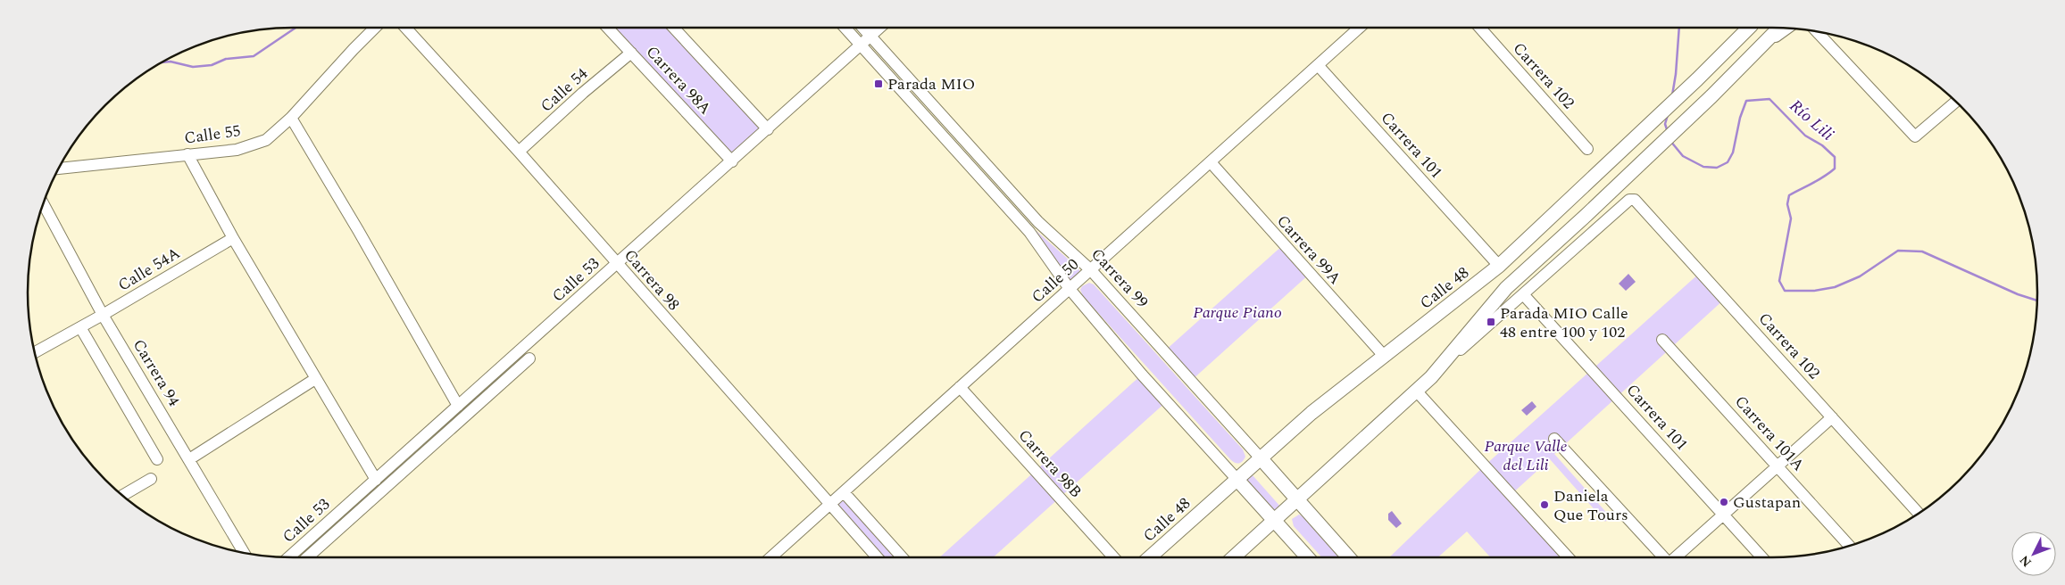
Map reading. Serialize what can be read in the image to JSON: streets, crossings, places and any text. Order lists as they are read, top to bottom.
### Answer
{
  "streets": {
    "main road": ["Carrera 99", "Calle 48"],
    "street": [
      "Carrera 102",
      "Carrera 98A",
      "Calle 54",
      "Calle 55",
      "Carrera 101",
      "Carrera 99A",
      "Calle 54A",
      "Calle 53",
      "Carrera 98",
      "Calle 50",
      "Carrera 94",
      "Carrera 101A",
      "Carrera 98B"
    ]
  },
  "crossings": [
    ["Carrera 102", "Carrera 101"],
    ["Carrera 98A", "Calle 54"],
    ["Carrera 98A", "Calle 53"],
    ["Calle 54", "Carrera 98"],
    ["Carrera 101", "Calle 50"],
    ["Carrera 101", "Calle 48"],
    ["Carrera 99A", "Calle 50"],
    ["Carrera 99A", "Calle 48"],
    ["Calle 54A", "Carrera 94"],
    ["Carrera 99", "Calle 53"],
    ["Carrera 99", "Calle 50"],
    ["Carrera 99", "Calle 48"],
    ["Calle 53", "Carrera 98"],
    ["Carrera 98", "Calle 50"],
    ["Calle 50", "Carrera 98B"]
  ],
  "water": ["Río Lili"],
  "parks": ["Parque Piano", "Parque Valle del Lili"],
  "places": {
    "transit": ["Parada MIO", "Parada MIO Calle 48 entre 100 y 102"],
    "other": ["Gustapan", "Daniela Que Tours"]
  },
  "north": "bottom left"
}
